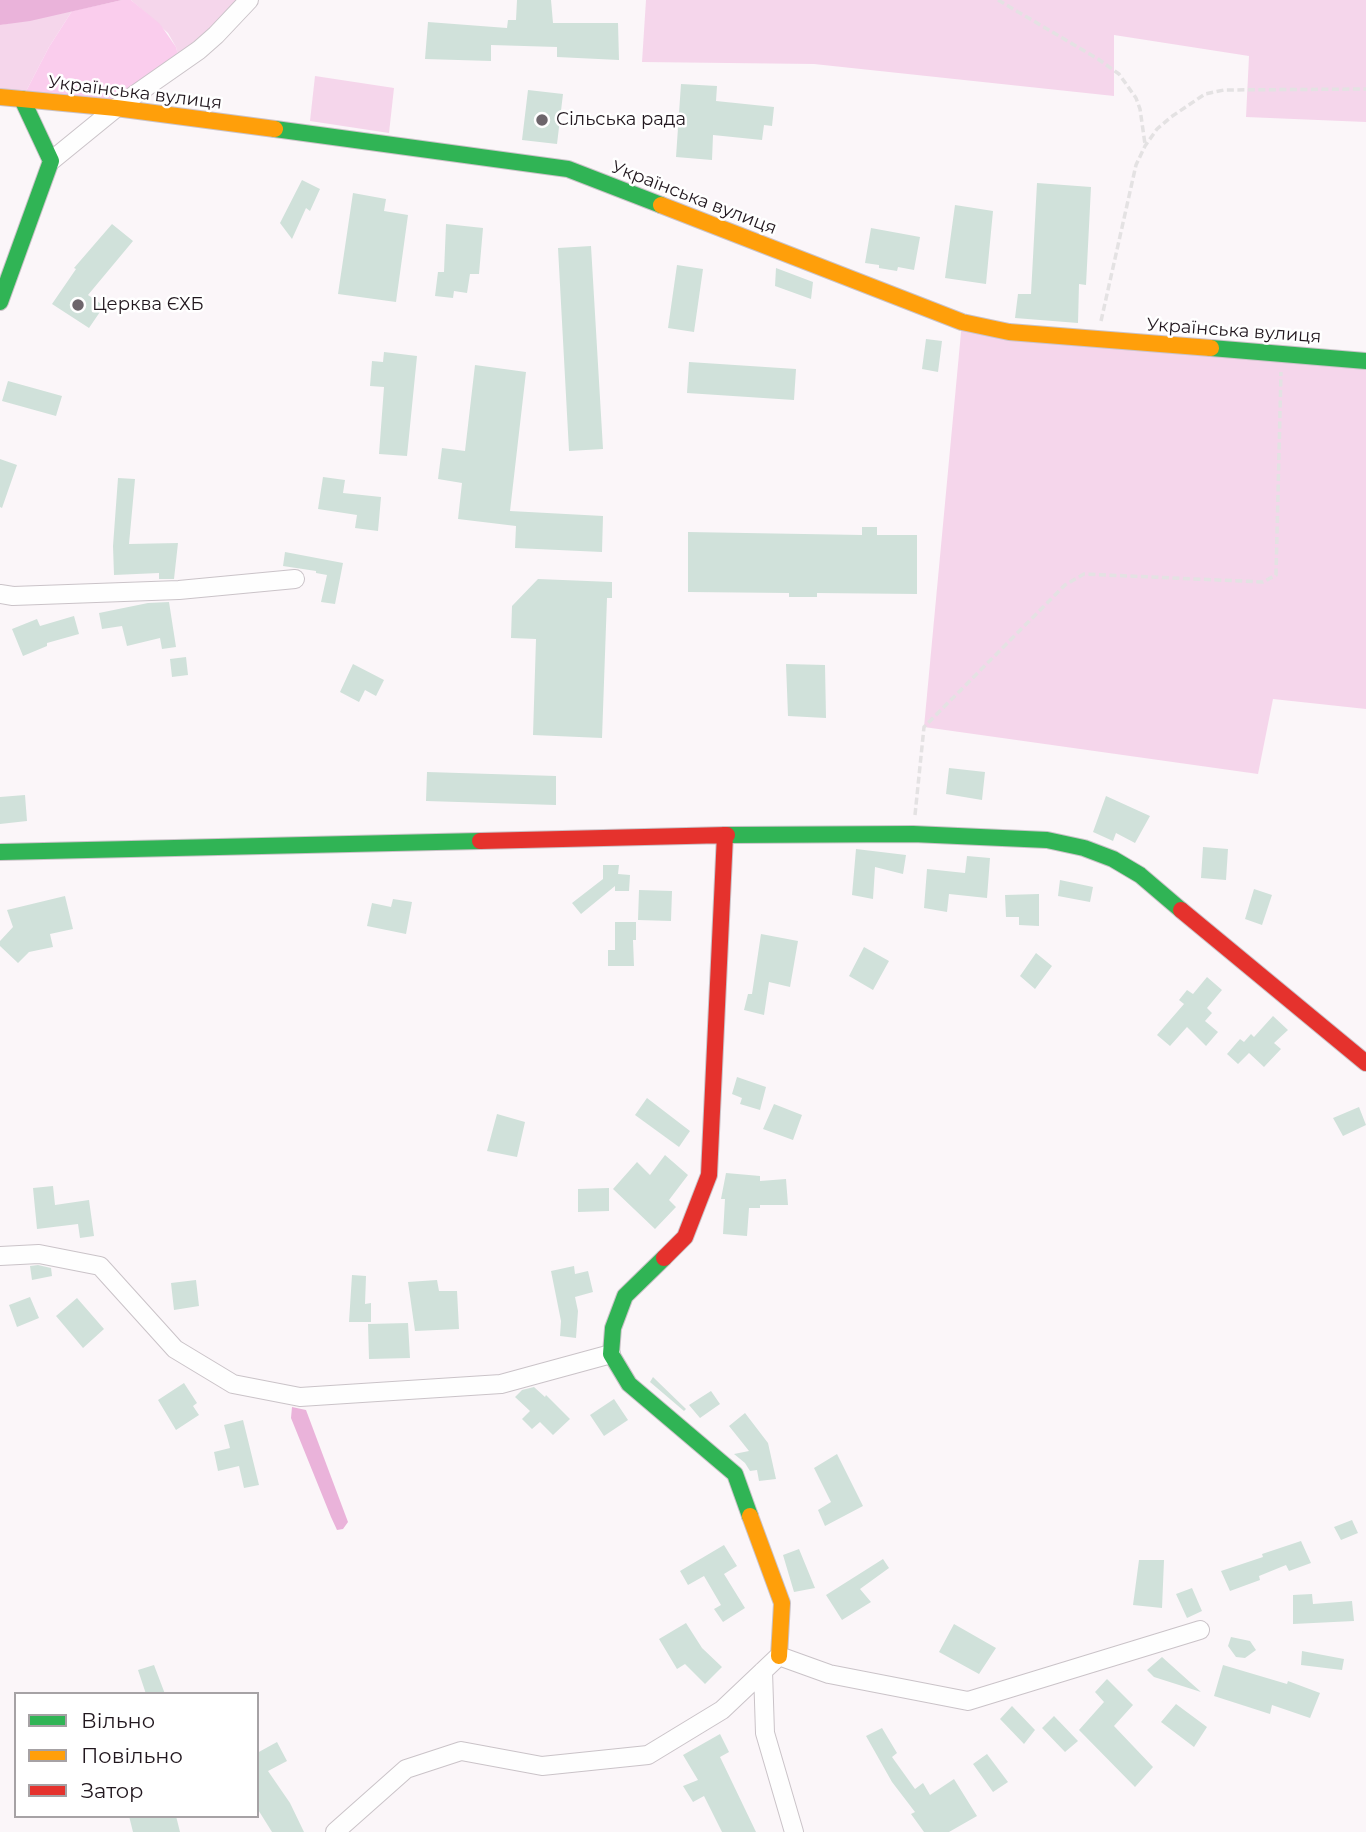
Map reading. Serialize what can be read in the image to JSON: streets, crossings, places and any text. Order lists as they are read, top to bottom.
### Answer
{
  "streets": {
    "street": ["Українська вулиця"]
  },
  "places": ["Сільська рада", "Церква ЄХБ"],
  "legend": ["Вільно", "Повільно", "Затор"]
}
